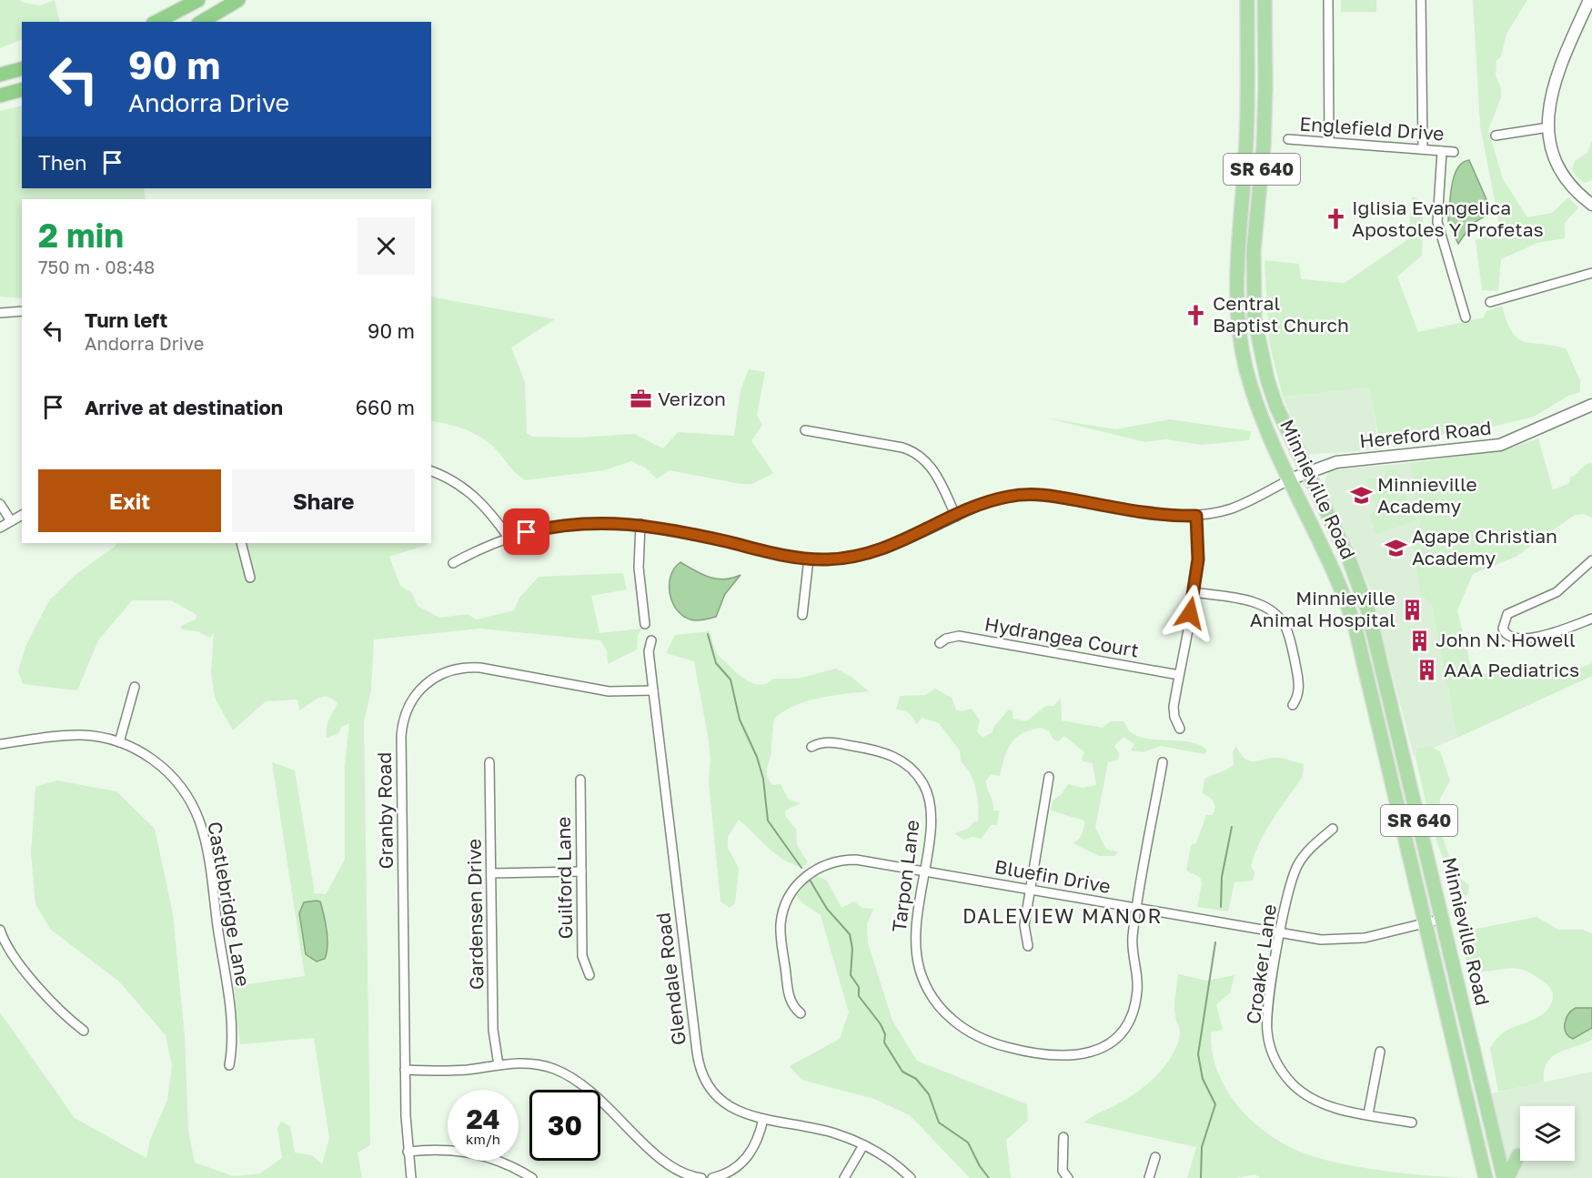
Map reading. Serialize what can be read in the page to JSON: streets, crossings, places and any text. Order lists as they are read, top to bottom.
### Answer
{
  "streets": {
    "main road": ["SR 640", "Minnieville Road"],
    "street": [
      "Englefield Drive",
      "Hereford Road",
      "Hydrangea Court",
      "Granby Road",
      "Tarpon Lane",
      "Bluefin Drive",
      "Guilford Lane",
      "Castlebridge Lane",
      "Gardensen Drive",
      "Croaker Lane",
      "Glendale Road"
    ]
  },
  "crossings": [
    ["Hereford Road", "Minnieville Road"],
    ["Minnieville Road", "Bluefin Drive"],
    ["Granby Road", "Glendale Road"],
    ["Tarpon Lane", "Bluefin Drive"],
    ["Bluefin Drive", "Croaker Lane"]
  ],
  "districts": ["DALEVIEW MANOR"],
  "places": {
    "church": ["Iglisia Evangelica Apostoles Y Profetas", "Central Baptist Church"],
    "office": ["Verizon"],
    "school or university": ["Minnieville Academy", "Agape Christian Academy"],
    "building": ["Minnieville Animal Hospital", "John N. Howell", "AAA Pediatrics"]
  },
  "page": {
    "turn": ["90 m", "Andorra Drive"],
    "then": "Then",
    "heading": ["2 min", "750 m · 08:48"],
    "list": [
      {
        "name": "Turn left",
        "note": "Andorra Drive",
        "value": "90 m"
      },
      {
        "name": "Arrive at destination",
        "value": "660 m"
      }
    ],
    "buttons": ["Exit", "Share"],
    "speed": "24 km/h",
    "limit": "30"
  }
}
